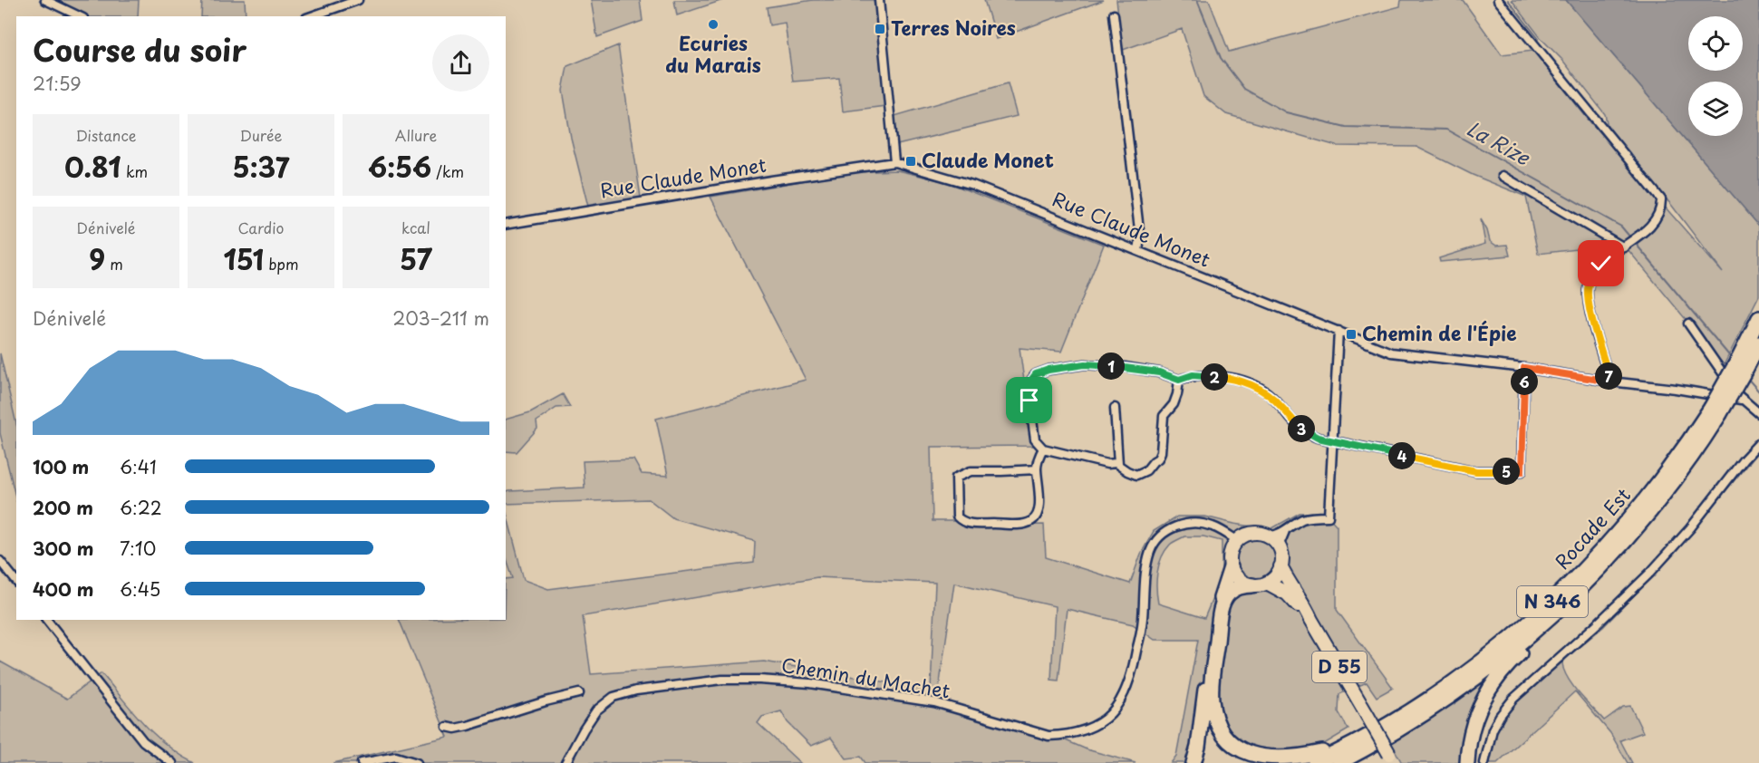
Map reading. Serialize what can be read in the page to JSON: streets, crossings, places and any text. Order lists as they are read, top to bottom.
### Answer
{
  "streets": {
    "highway": ["Rocade Est", "N 346"],
    "main road": ["D 55"],
    "street": ["Rue Claude Monet", "Chemin du Machet"]
  },
  "crossings": [
    ["D 55", "Chemin du Machet"]
  ],
  "water": ["La Rize"],
  "places": {
    "other": ["Ecuries du Marais"],
    "transit": ["Terres Noires", "Claude Monet", "Chemin de l'Épie"]
  },
  "page": {
    "heading": ["Course du soir", "21:59"],
    "stats": [
      ["Distance", "0.81 km"],
      ["Durée", "5:37"],
      ["Allure", "6:56 /km"],
      ["Dénivelé", "9 m"],
      ["Cardio", "151 bpm"],
      ["kcal", "57"]
    ],
    "chart": ["Dénivelé", "203–211 m"],
    "pins": [
      "1",
      "7",
      "2",
      "6",
      "3",
      "4",
      "5"
    ],
    "list": [
      {
        "name": "100 m",
        "note": "6:41"
      },
      {
        "name": "200 m",
        "note": "6:22"
      },
      {
        "name": "300 m",
        "note": "7:10"
      },
      {
        "name": "400 m",
        "note": "6:45"
      }
    ]
  }
}
